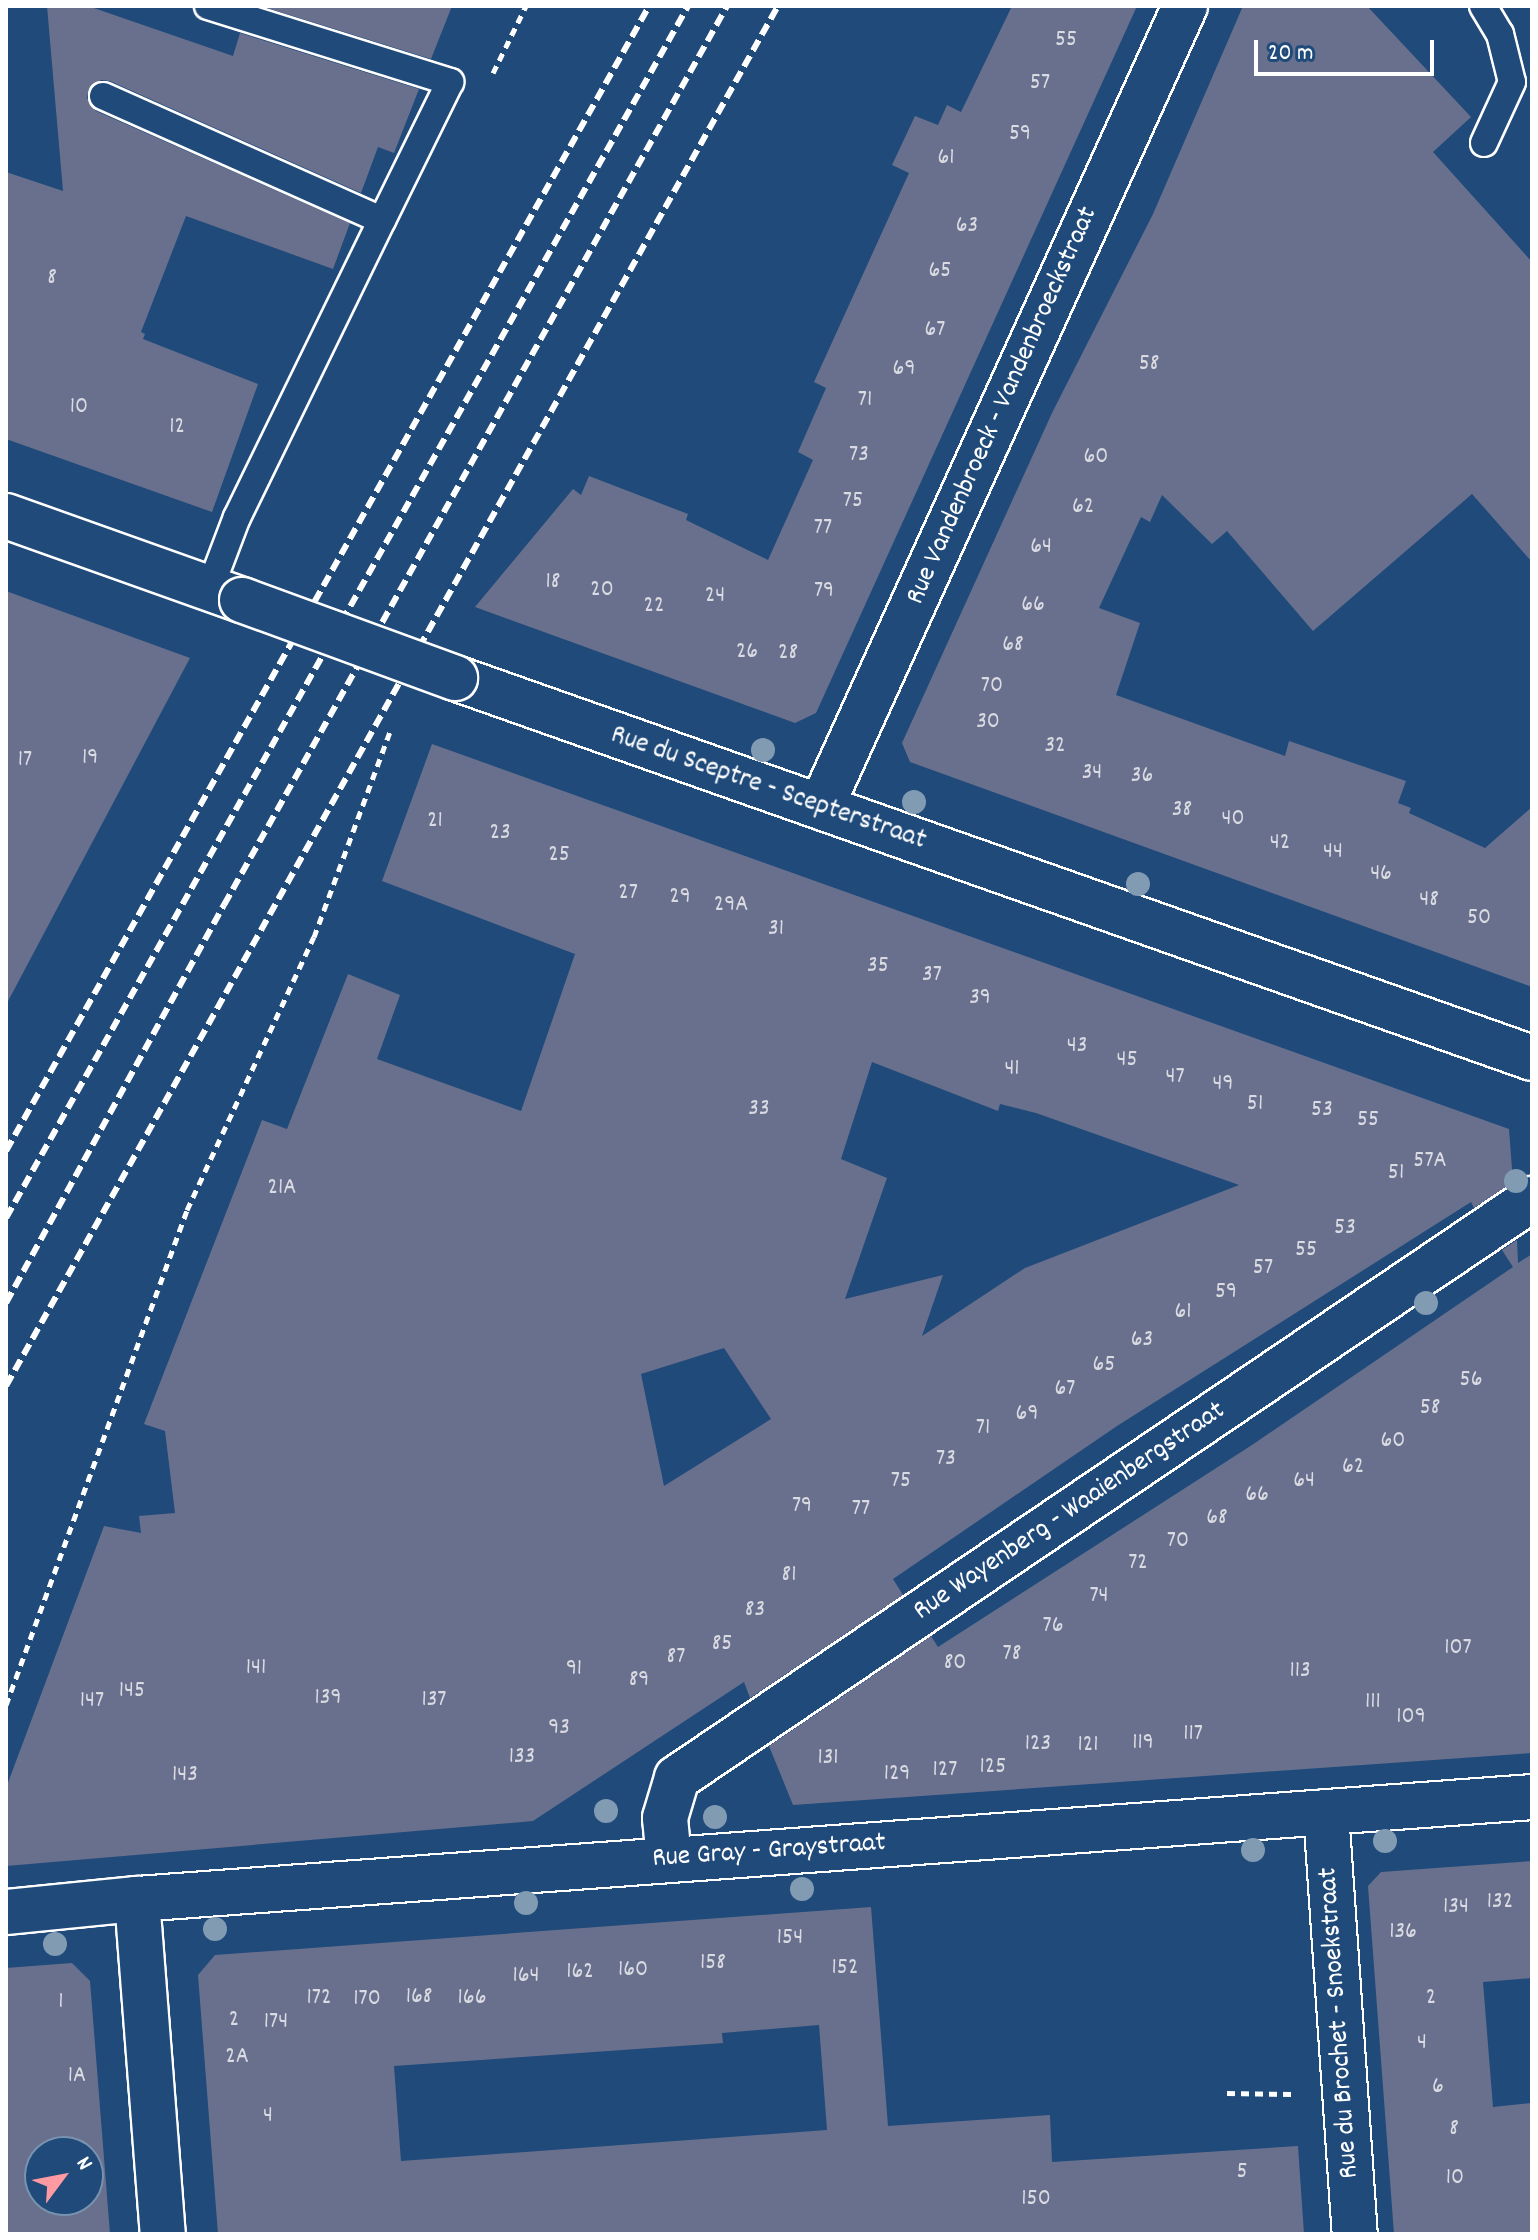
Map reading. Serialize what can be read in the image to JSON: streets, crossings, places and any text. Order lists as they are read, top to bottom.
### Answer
{
  "streets": {
    "street": [
      "Rue Vandenbroeck - Vandenbroeckstraat",
      "Rue du Sceptre - Scepterstraat",
      "Rue Wayenberg - Waaienbergstraat",
      "Rue Gray - Graystraat",
      "Rue du Brochet - Snoekstraat"
    ]
  },
  "crossings": [
    ["Rue Vandenbroeck - Vandenbroeckstraat", "Rue du Sceptre - Scepterstraat"],
    ["Rue Wayenberg - Waaienbergstraat", "Rue Gray - Graystraat"],
    ["Rue Gray - Graystraat", "Rue du Brochet - Snoekstraat"]
  ],
  "house_numbers": [
    "55",
    "57",
    "59",
    "61",
    "63",
    "65",
    "8",
    "67",
    "58",
    "69",
    "71",
    "10",
    "12",
    "73",
    "60",
    "75",
    "62",
    "77",
    "64",
    "18",
    "20",
    "79",
    "24",
    "66",
    "22",
    "68",
    "26",
    "28",
    "70",
    "30",
    "32",
    "19",
    "17",
    "34",
    "36",
    "38",
    "40",
    "21",
    "23",
    "42",
    "44",
    "25",
    "46",
    "27",
    "29",
    "48",
    "29A",
    "50",
    "31",
    "35",
    "37",
    "39",
    "43",
    "45",
    "41",
    "47",
    "49",
    "51",
    "33",
    "53",
    "55",
    "57A",
    "51",
    "21A",
    "53",
    "55",
    "57",
    "59",
    "61",
    "63",
    "65",
    "56",
    "67",
    "58",
    "69",
    "71",
    "60",
    "73",
    "62",
    "75",
    "64",
    "66",
    "79",
    "77",
    "68",
    "70",
    "72",
    "81",
    "74",
    "83",
    "76",
    "85",
    "107",
    "78",
    "87",
    "80",
    "141",
    "91",
    "113",
    "89",
    "145",
    "139",
    "137",
    "147",
    "111",
    "109",
    "93",
    "117",
    "119",
    "123",
    "121",
    "133",
    "131",
    "125",
    "127",
    "129",
    "143",
    "132",
    "134",
    "136",
    "154",
    "158",
    "152",
    "160",
    "162",
    "164",
    "168",
    "172",
    "166",
    "2",
    "170",
    "1",
    "2",
    "174",
    "4",
    "2A",
    "1A",
    "6",
    "4",
    "8",
    "5",
    "10",
    "150"
  ],
  "scale_bar": "20 m",
  "north": "top right"
}
